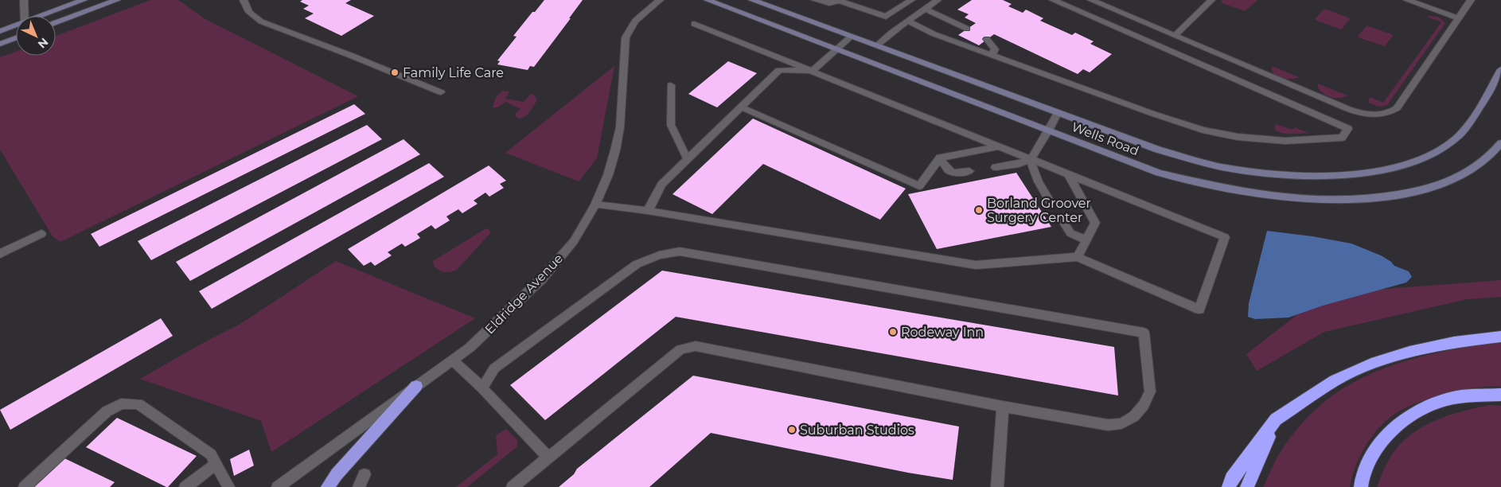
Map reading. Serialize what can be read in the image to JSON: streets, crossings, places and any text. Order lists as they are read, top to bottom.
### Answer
{
  "streets": {
    "main road": ["Wells Road"],
    "street": ["Eldridge Avenue"]
  },
  "places": [
    "Family Life Care",
    "Borland Groover Surgery Center",
    "Rodeway Inn",
    "Suburban Studios"
  ],
  "north": "bottom right"
}
